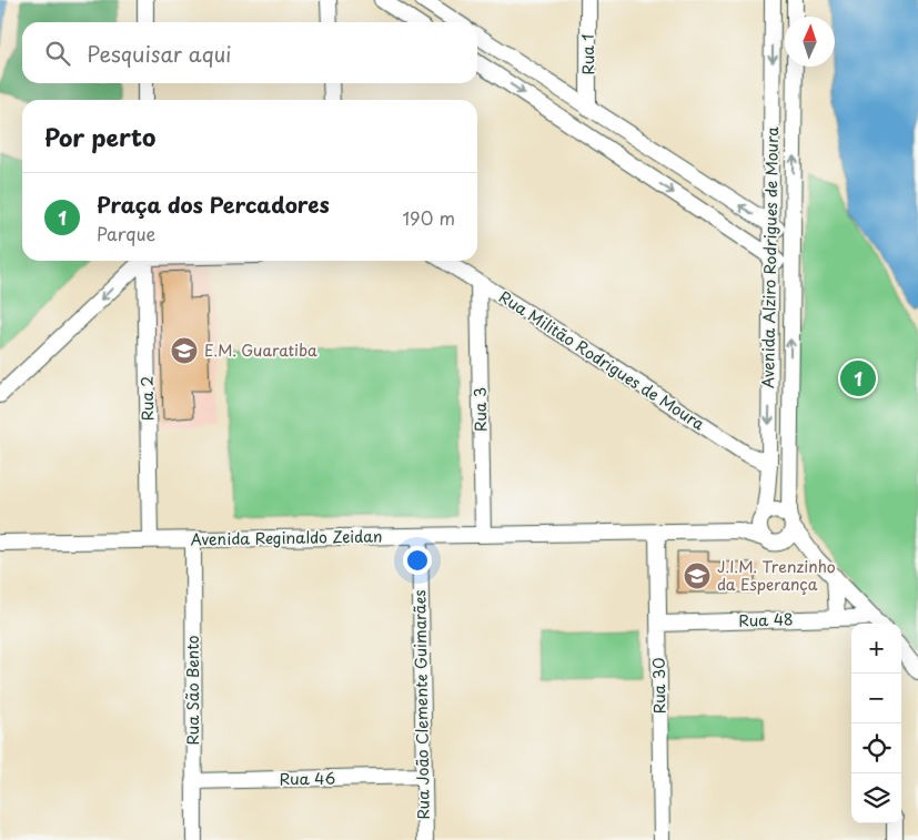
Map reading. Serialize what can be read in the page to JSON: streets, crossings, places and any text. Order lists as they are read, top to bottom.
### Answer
{
  "streets": {
    "street": [
      "Rua 1",
      "Avenida Alziro Rodrigues de Moura",
      "Rua Militão Rodrigues de Moura",
      "Rua 2",
      "Rua 3",
      "Avenida Reginaldo Zeidan",
      "Rua 48",
      "Rua 30",
      "Rua São Bento",
      "Rua João Clemente Guimarães",
      "Rua 46"
    ]
  },
  "crossings": [
    ["Avenida Alziro Rodrigues de Moura", "Rua Militão Rodrigues de Moura"],
    ["Avenida Alziro Rodrigues de Moura", "Avenida Reginaldo Zeidan"],
    ["Rua Militão Rodrigues de Moura", "Rua 3"],
    ["Rua 2", "Avenida Reginaldo Zeidan"],
    ["Rua 3", "Avenida Reginaldo Zeidan"],
    ["Avenida Reginaldo Zeidan", "Rua 48"],
    ["Avenida Reginaldo Zeidan", "Rua 30"],
    ["Avenida Reginaldo Zeidan", "Rua São Bento"],
    ["Avenida Reginaldo Zeidan", "Rua João Clemente Guimarães"],
    ["Rua 48", "Rua 30"],
    ["Rua São Bento", "Rua 46"],
    ["Rua João Clemente Guimarães", "Rua 46"]
  ],
  "places": {
    "school or university": ["E.M. Guaratiba", "J.I.M. Trenzinho da Esperança"]
  },
  "north": "top",
  "page": {
    "search": "Pesquisar aqui",
    "heading": "Por perto",
    "list": [
      {
        "mark": "1",
        "name": "Praça dos Percadores",
        "note": "Parque",
        "value": "190 m"
      }
    ],
    "pins": "1",
    "map_buttons": ["+", "−"]
  }
}
